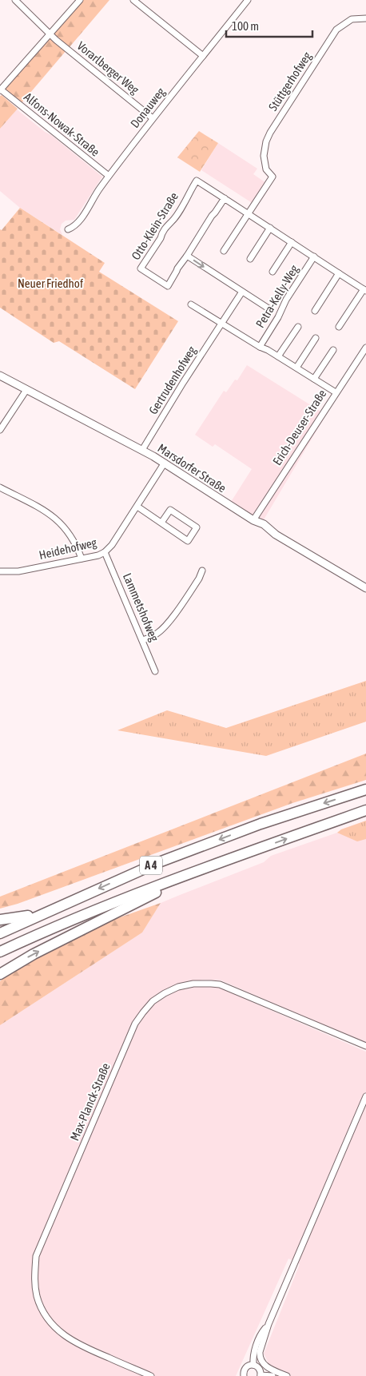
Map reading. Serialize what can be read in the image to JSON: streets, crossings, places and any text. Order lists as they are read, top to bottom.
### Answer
{
  "streets": {
    "highway": ["A 4"],
    "street": [
      "Vorarlberger Weg",
      "Stüttgerhofweg",
      "Donauweg",
      "Alfons-Nowak-Straße",
      "Otto-Klein-Straße",
      "Petra-Kelly-Weg",
      "Gertrudenhofweg",
      "Erich-Deuser-Straße",
      "Marsdorfer Straße",
      "Heidehofweg",
      "Lammetshofweg",
      "Max-Planck-Straße"
    ]
  },
  "crossings": [
    ["Vorarlberger Weg", "Donauweg"],
    ["Donauweg", "Alfons-Nowak-Straße"],
    ["Gertrudenhofweg", "Marsdorfer Straße"],
    ["Erich-Deuser-Straße", "Marsdorfer Straße"],
    ["Marsdorfer Straße", "Heidehofweg"],
    ["Heidehofweg", "Lammetshofweg"]
  ],
  "parks": ["Neuer Friedhof"],
  "scale_bar": "100 m"
}
